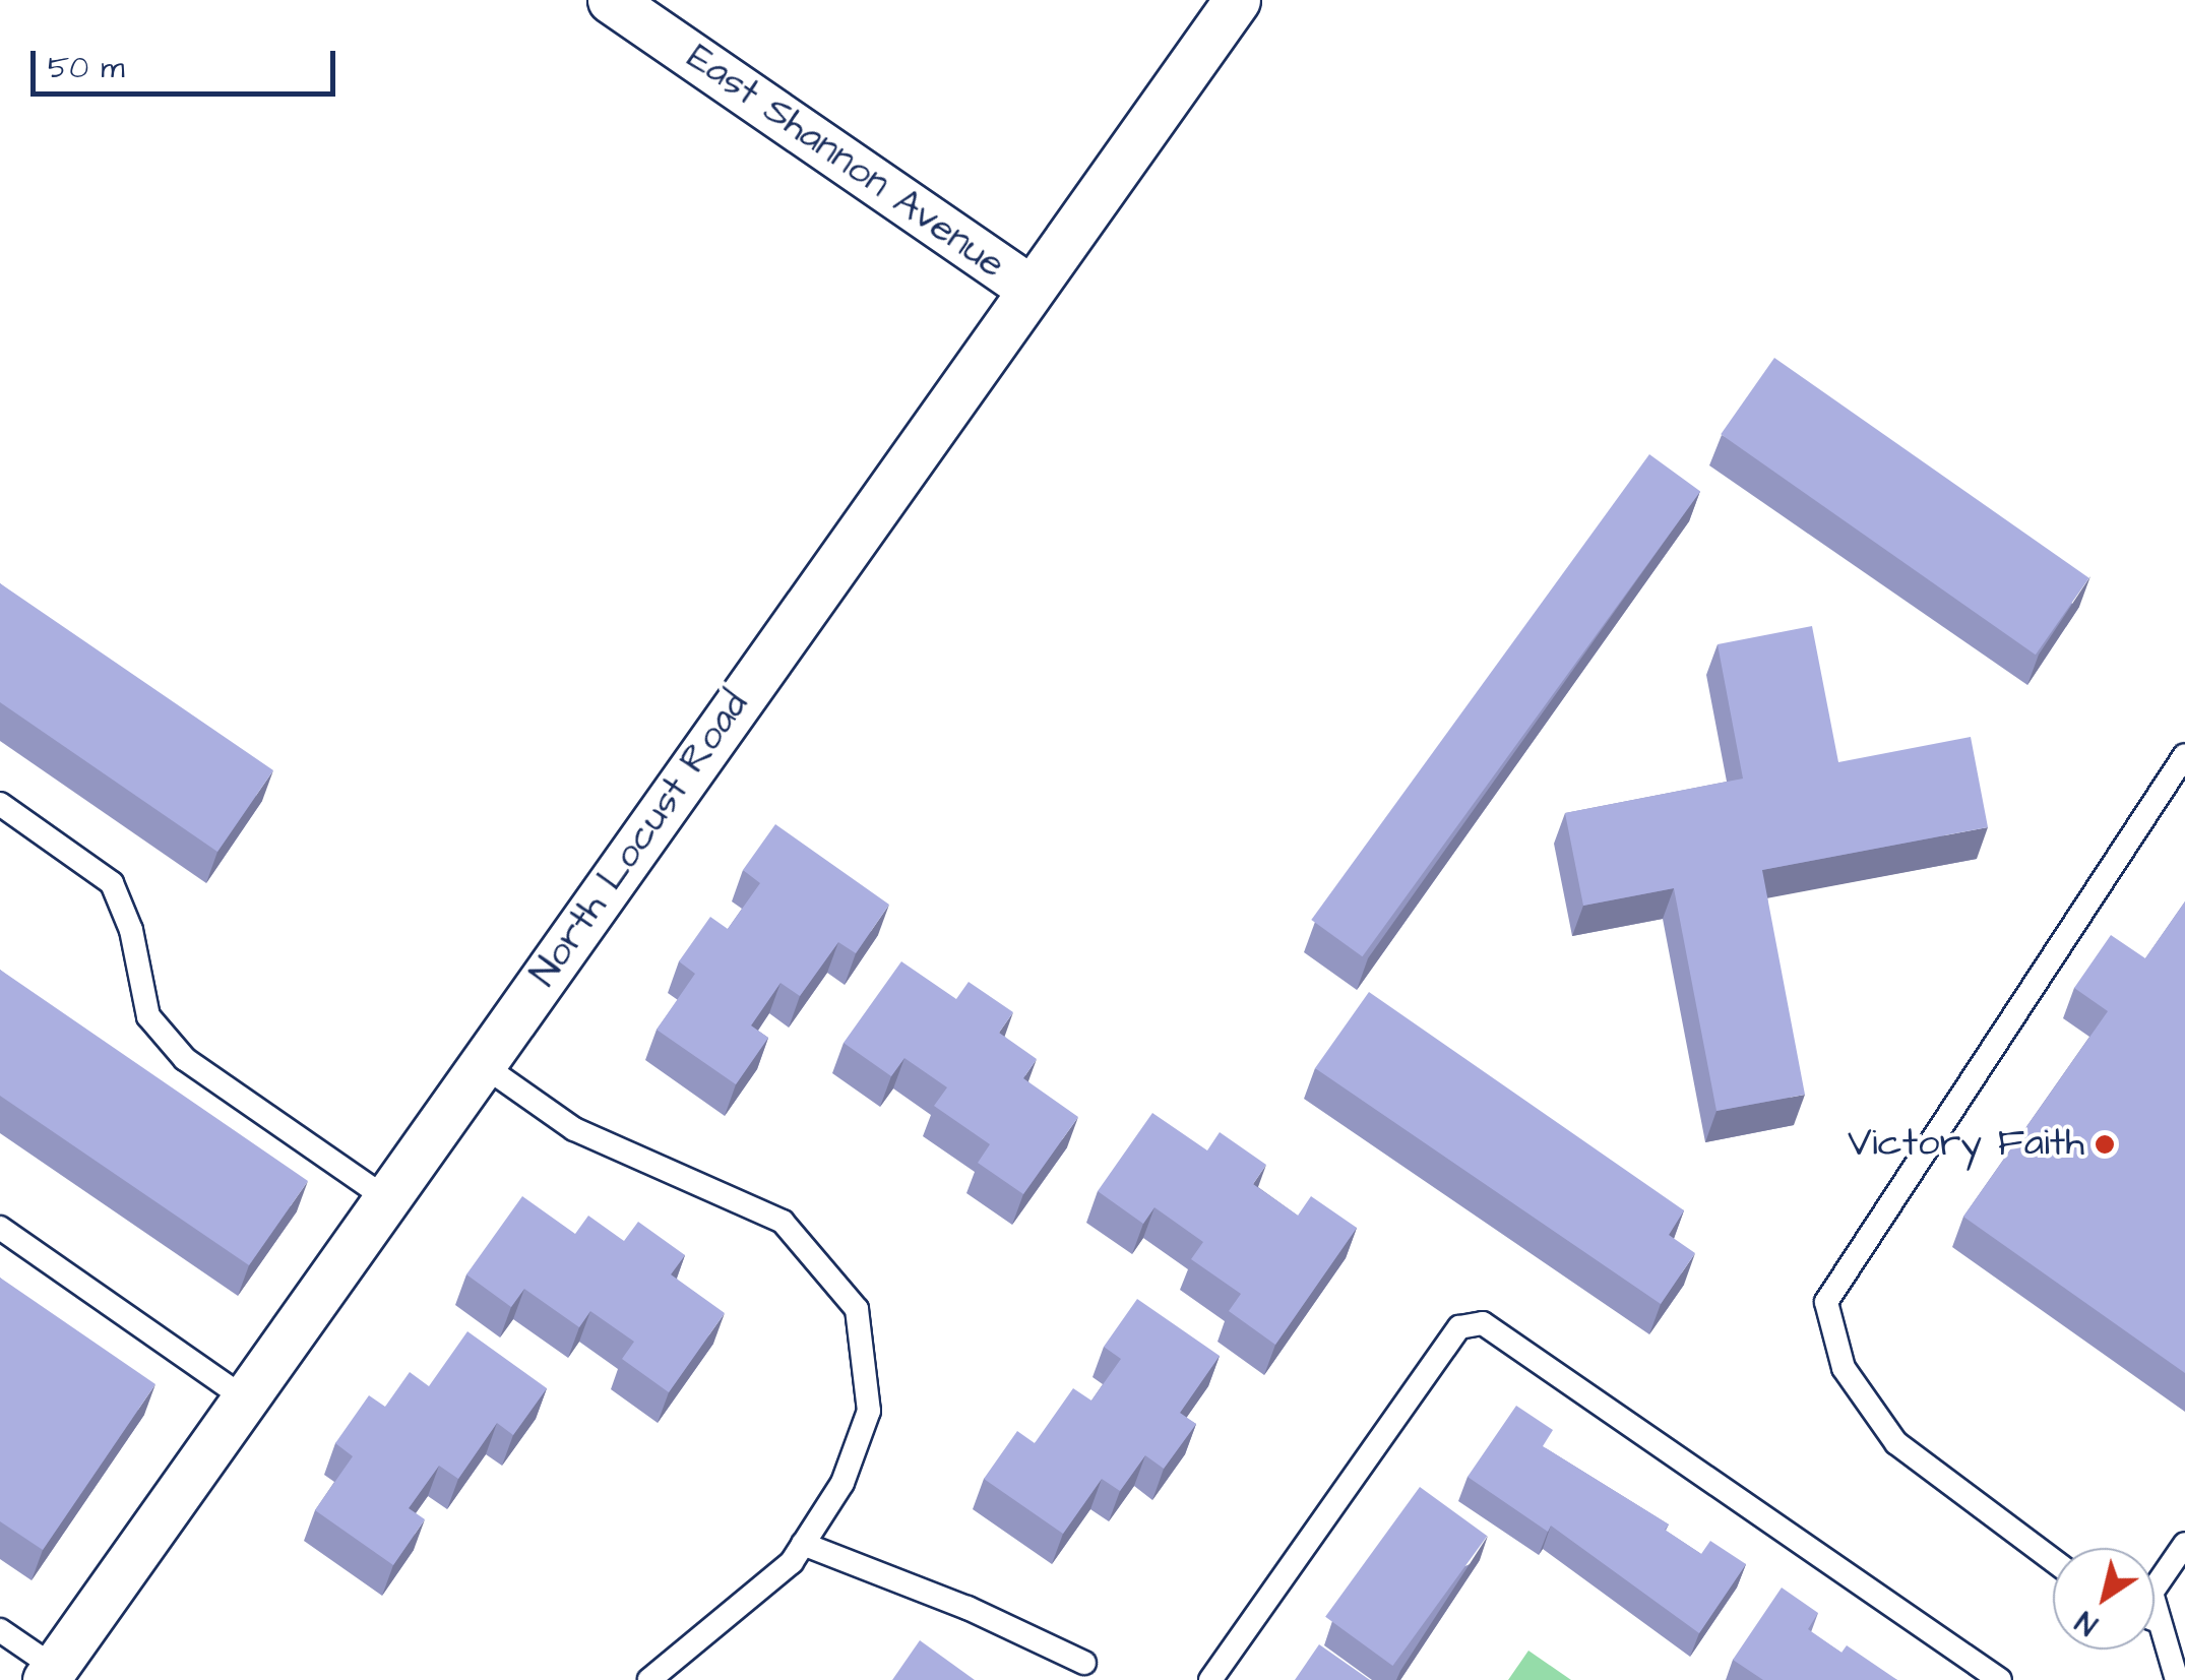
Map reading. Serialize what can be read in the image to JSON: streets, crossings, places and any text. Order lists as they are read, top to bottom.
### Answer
{
  "streets": {
    "street": ["East Shannon Avenue", "North Locust Road"]
  },
  "crossings": [
    ["East Shannon Avenue", "North Locust Road"]
  ],
  "places": ["Victory Faith"],
  "scale_bar": "50 m",
  "north": "bottom left"
}
